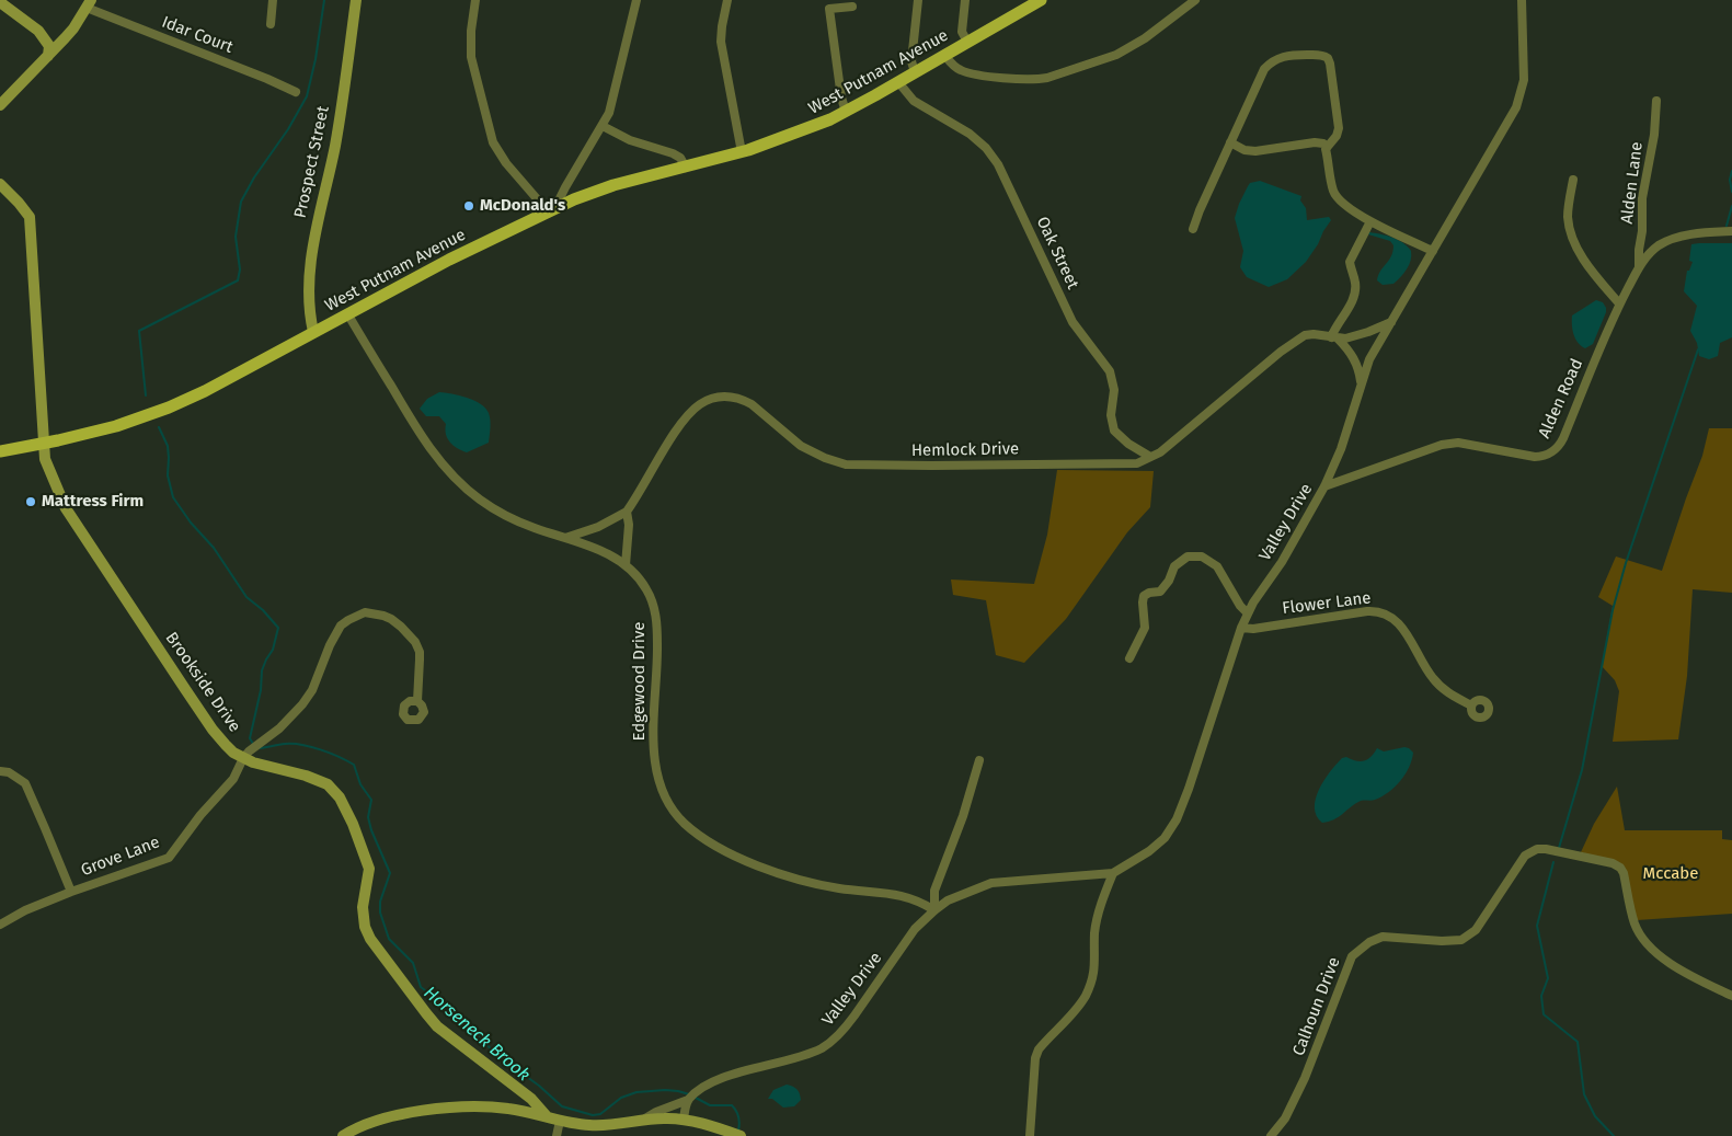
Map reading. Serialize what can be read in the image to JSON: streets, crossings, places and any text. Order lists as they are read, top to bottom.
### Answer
{
  "streets": {
    "main road": ["West Putnam Avenue"],
    "street": [
      "Idar Court",
      "Prospect Street",
      "Alden Lane",
      "Oak Street",
      "Alden Road",
      "Hemlock Drive",
      "Valley Drive",
      "Flower Lane",
      "Edgewood Drive",
      "Brookside Drive",
      "Grove Lane",
      "Calhoun Drive"
    ]
  },
  "crossings": [
    ["West Putnam Avenue", "Prospect Street"],
    ["West Putnam Avenue", "Oak Street"],
    ["West Putnam Avenue", "Edgewood Drive"],
    ["West Putnam Avenue", "Brookside Drive"],
    ["Alden Lane", "Alden Road"],
    ["Oak Street", "Hemlock Drive"],
    ["Alden Road", "Valley Drive"],
    ["Hemlock Drive", "Valley Drive"],
    ["Hemlock Drive", "Edgewood Drive"],
    ["Valley Drive", "Flower Lane"],
    ["Valley Drive", "Edgewood Drive"],
    ["Brookside Drive", "Grove Lane"]
  ],
  "water": ["Horseneck Brook"],
  "parks": ["Mccabe"],
  "places": ["McDonald's", "Mattress Firm"]
}
